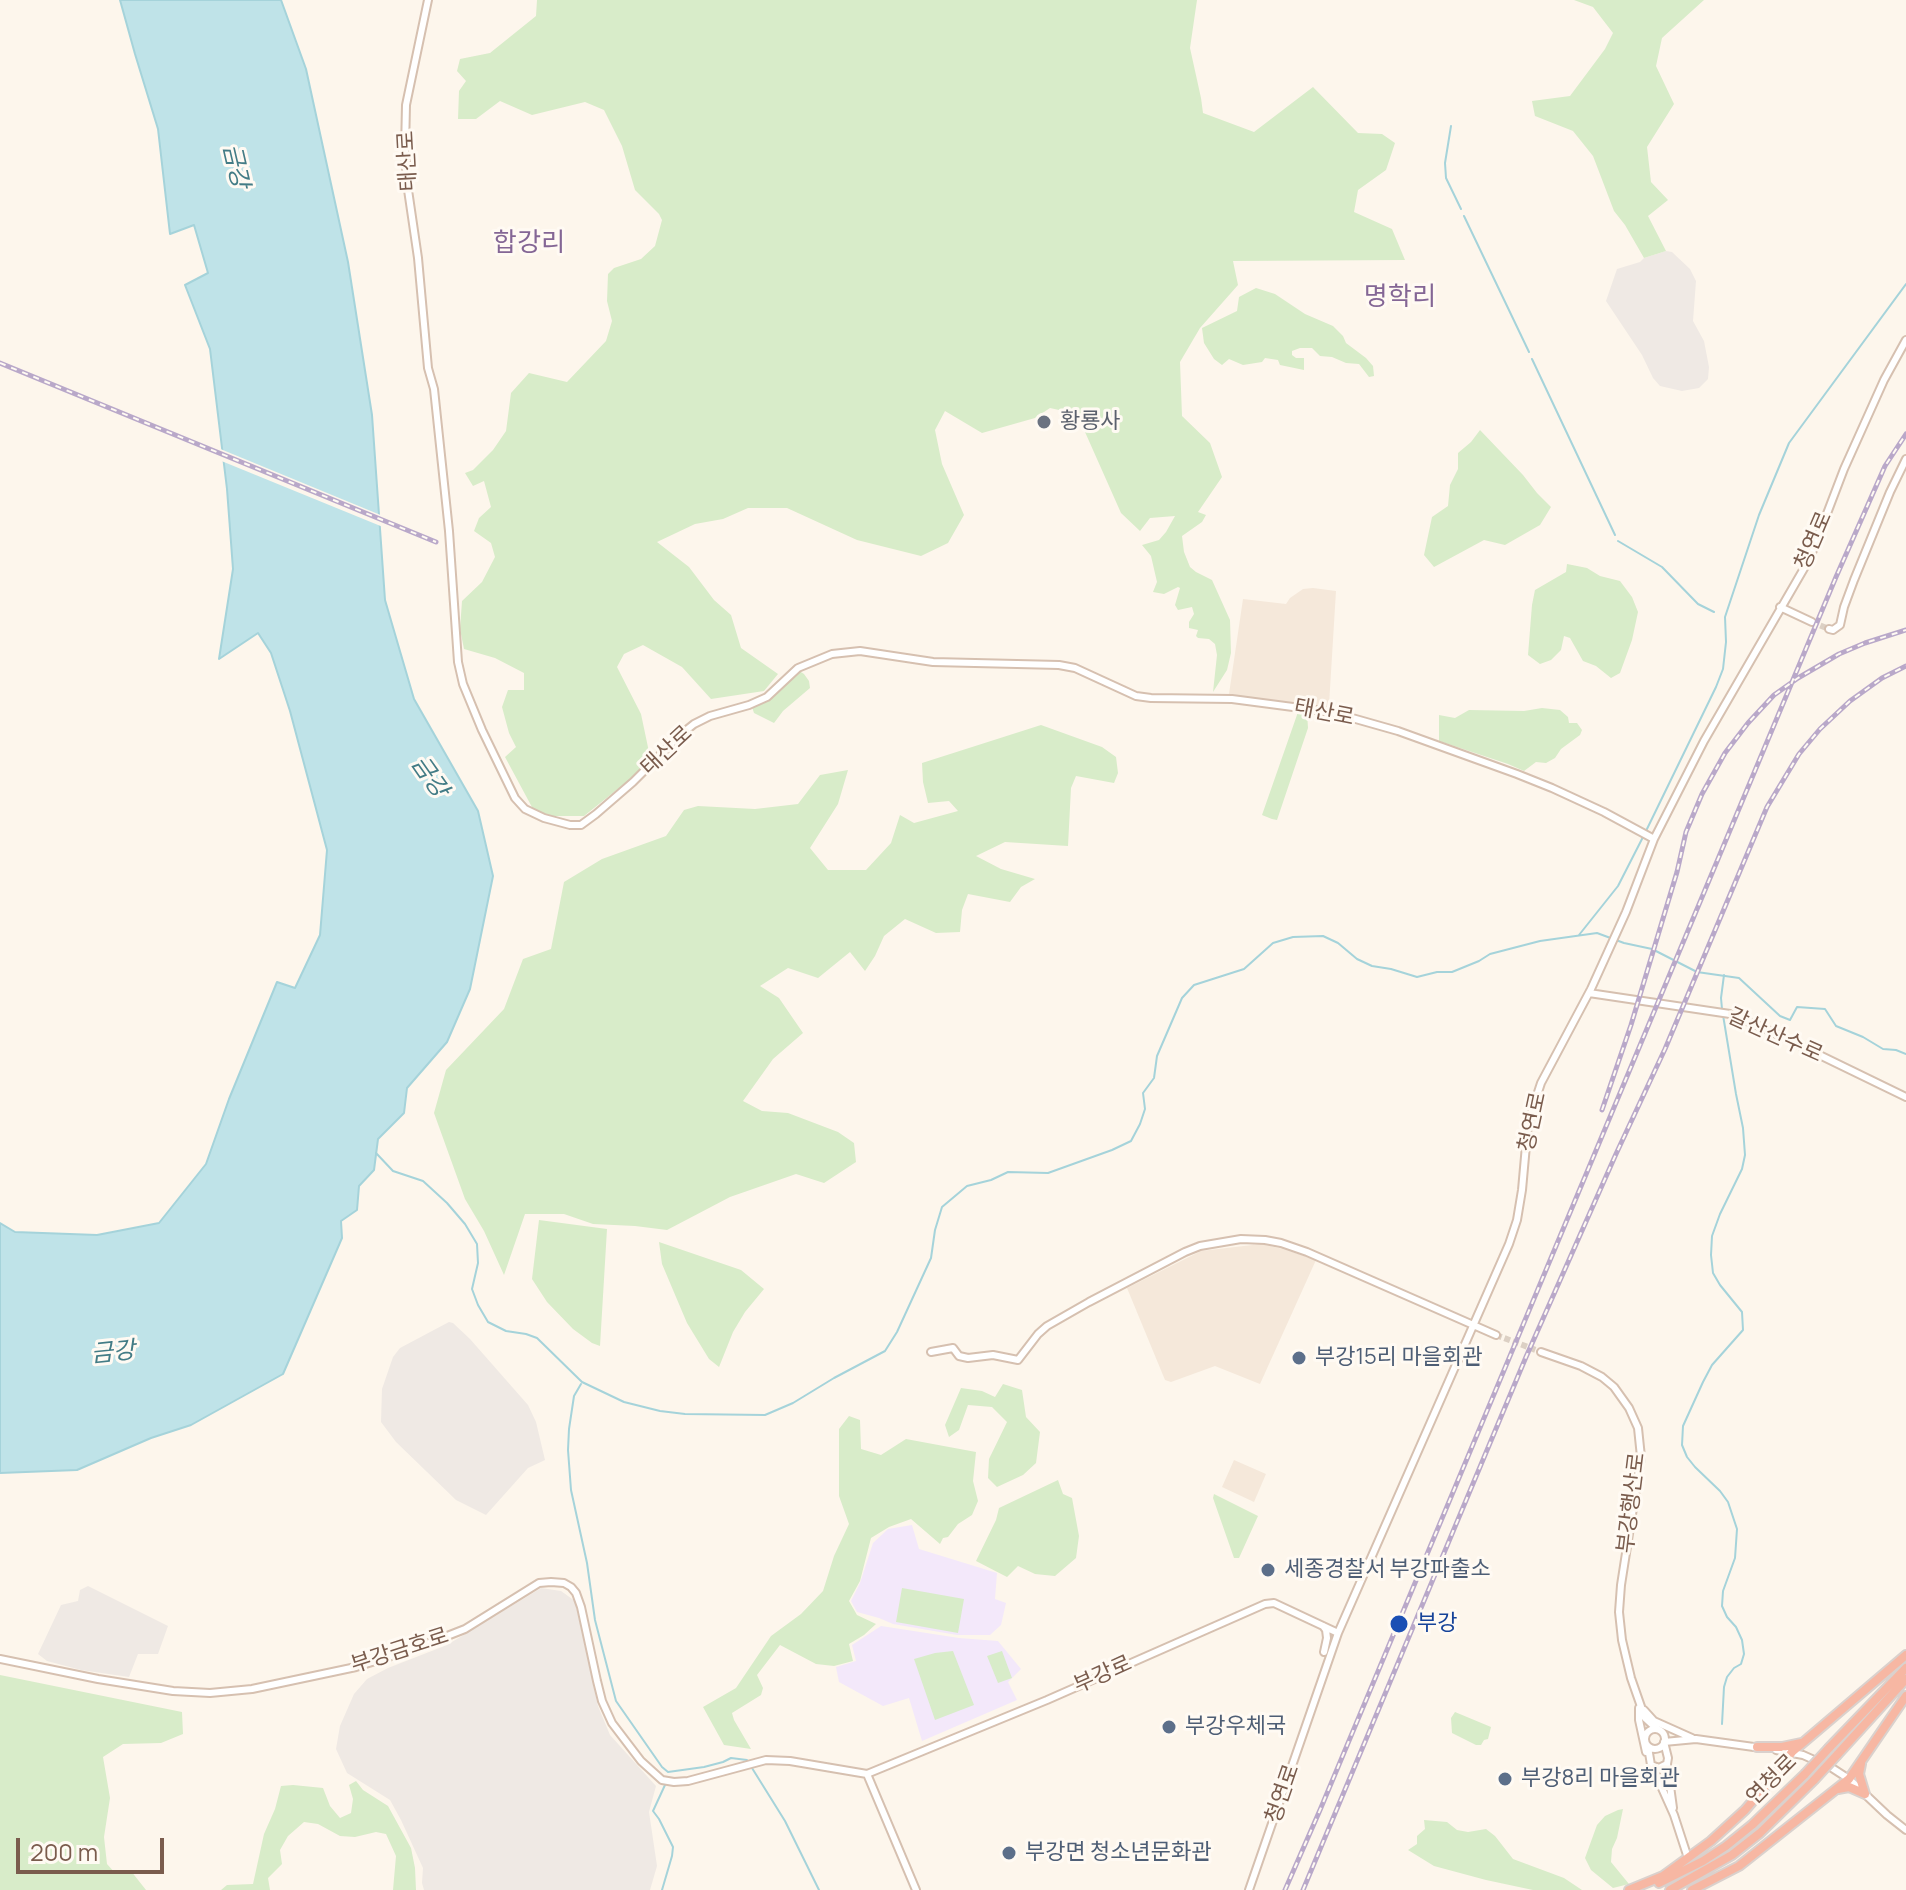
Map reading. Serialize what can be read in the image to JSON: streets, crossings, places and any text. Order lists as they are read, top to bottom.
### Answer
{
  "streets": {
    "highway": ["연청로"],
    "street": [
      "태산로",
      "청연로",
      "갈산산수로",
      "부강행산로",
      "부강금호로",
      "부강로"
    ]
  },
  "crossings": [
    ["태산로", "청연로"],
    ["청연로", "갈산산수로"],
    ["청연로", "부강로"],
    ["부강금호로", "부강로"]
  ],
  "districts": ["합강리", "명학리"],
  "water": ["금강"],
  "places": [
    "황룡사",
    "부강15리 마을회관",
    "세종경찰서 부강파출소",
    "부강",
    "부강우체국",
    "부강8리 마을회관",
    "부강면 청소년문화관"
  ],
  "scale_bar": "200 m"
}
